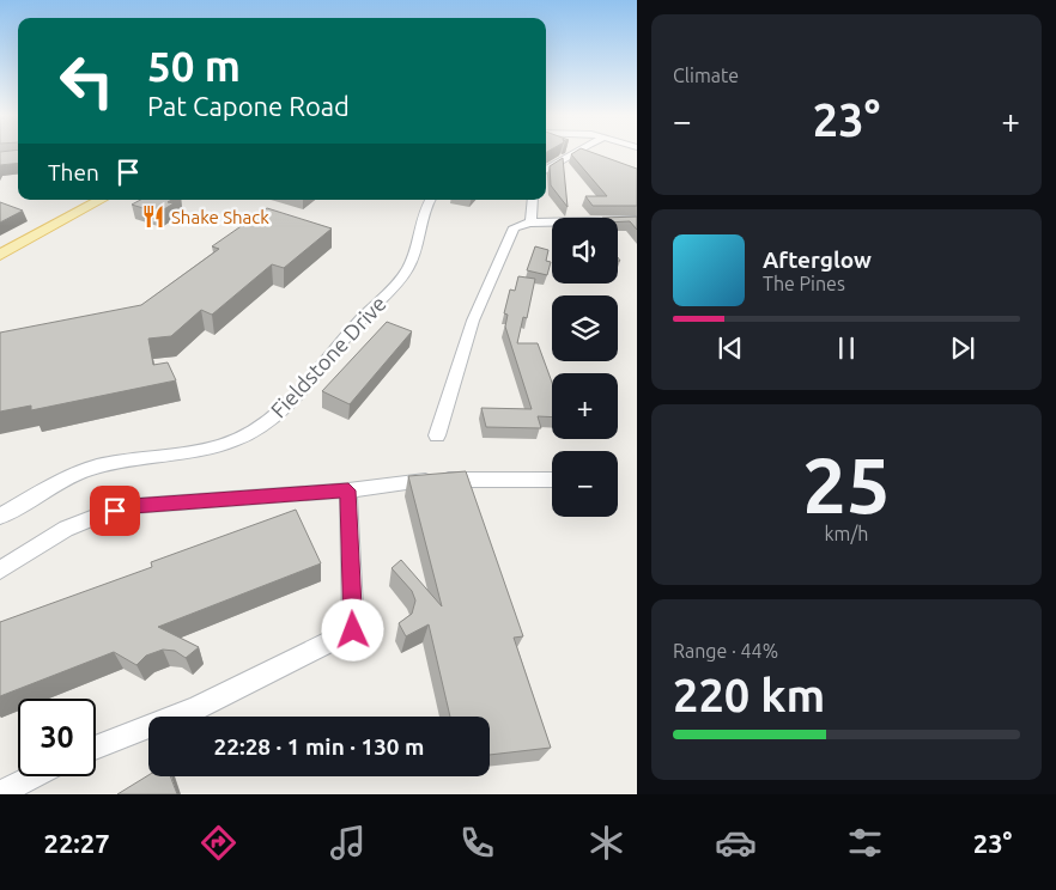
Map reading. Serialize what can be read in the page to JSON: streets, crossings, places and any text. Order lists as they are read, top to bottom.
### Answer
{
  "streets": {
    "street": ["Fieldstone Drive"]
  },
  "places": {
    "restaurant": ["Shake Shack"]
  },
  "page": {
    "tile": [
      "Climate",
      ["25", "km/h"],
      ["Range · 44%", "220 km"]
    ],
    "turn": ["50 m", "Pat Capone Road"],
    "heat": ["−", "23°", "+"],
    "then": "Then",
    "map_buttons": ["+", "−"],
    "song": ["Afterglow", "The Pines"],
    "limit": "30",
    "trip": "22:28 · 1 min · 130 m",
    "tabs": ["22:27", "23°"]
  }
}
